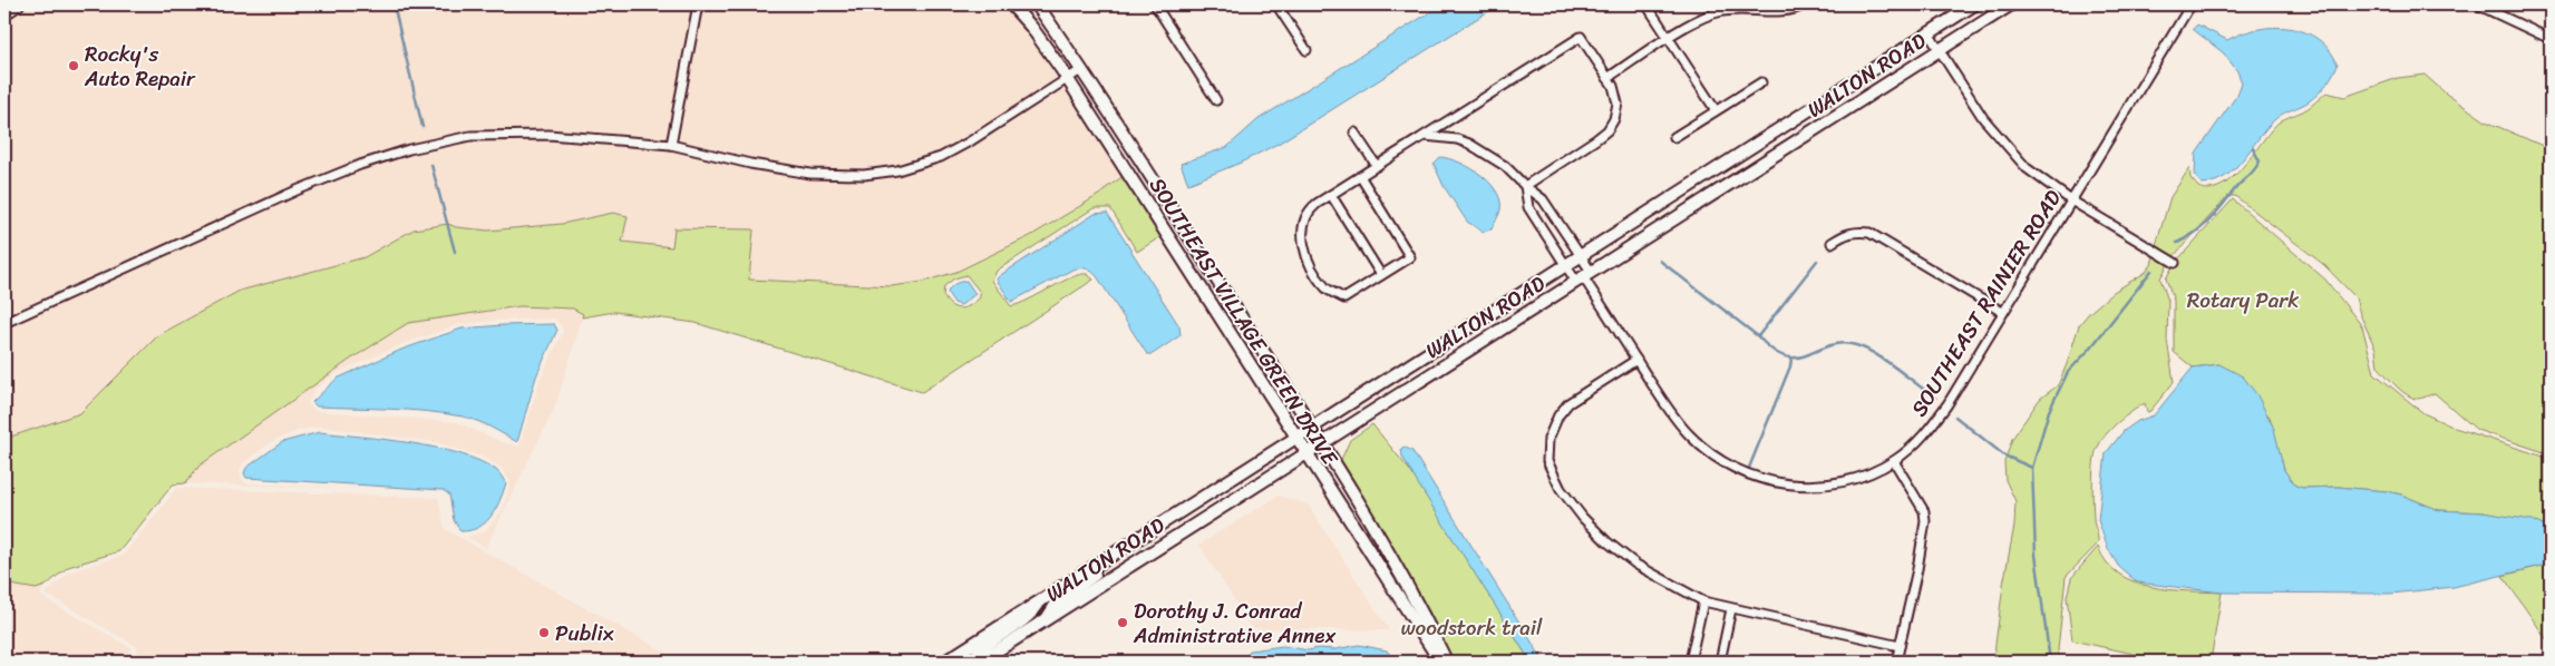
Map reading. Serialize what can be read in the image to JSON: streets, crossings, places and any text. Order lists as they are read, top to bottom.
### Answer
{
  "streets": {
    "main road": ["WALTON ROAD", "SOUTHEAST VILLAGE GREEN DRIVE"],
    "street": ["SOUTHEAST RAINIER ROAD"]
  },
  "crossings": [
    ["WALTON ROAD", "SOUTHEAST RAINIER ROAD"],
    ["WALTON ROAD", "SOUTHEAST VILLAGE GREEN DRIVE"]
  ],
  "parks": ["Rotary Park", "woodstork trail"],
  "places": ["Rocky's Auto Repair", "Dorothy J. Conrad Administrative Annex", "Publix"]
}
